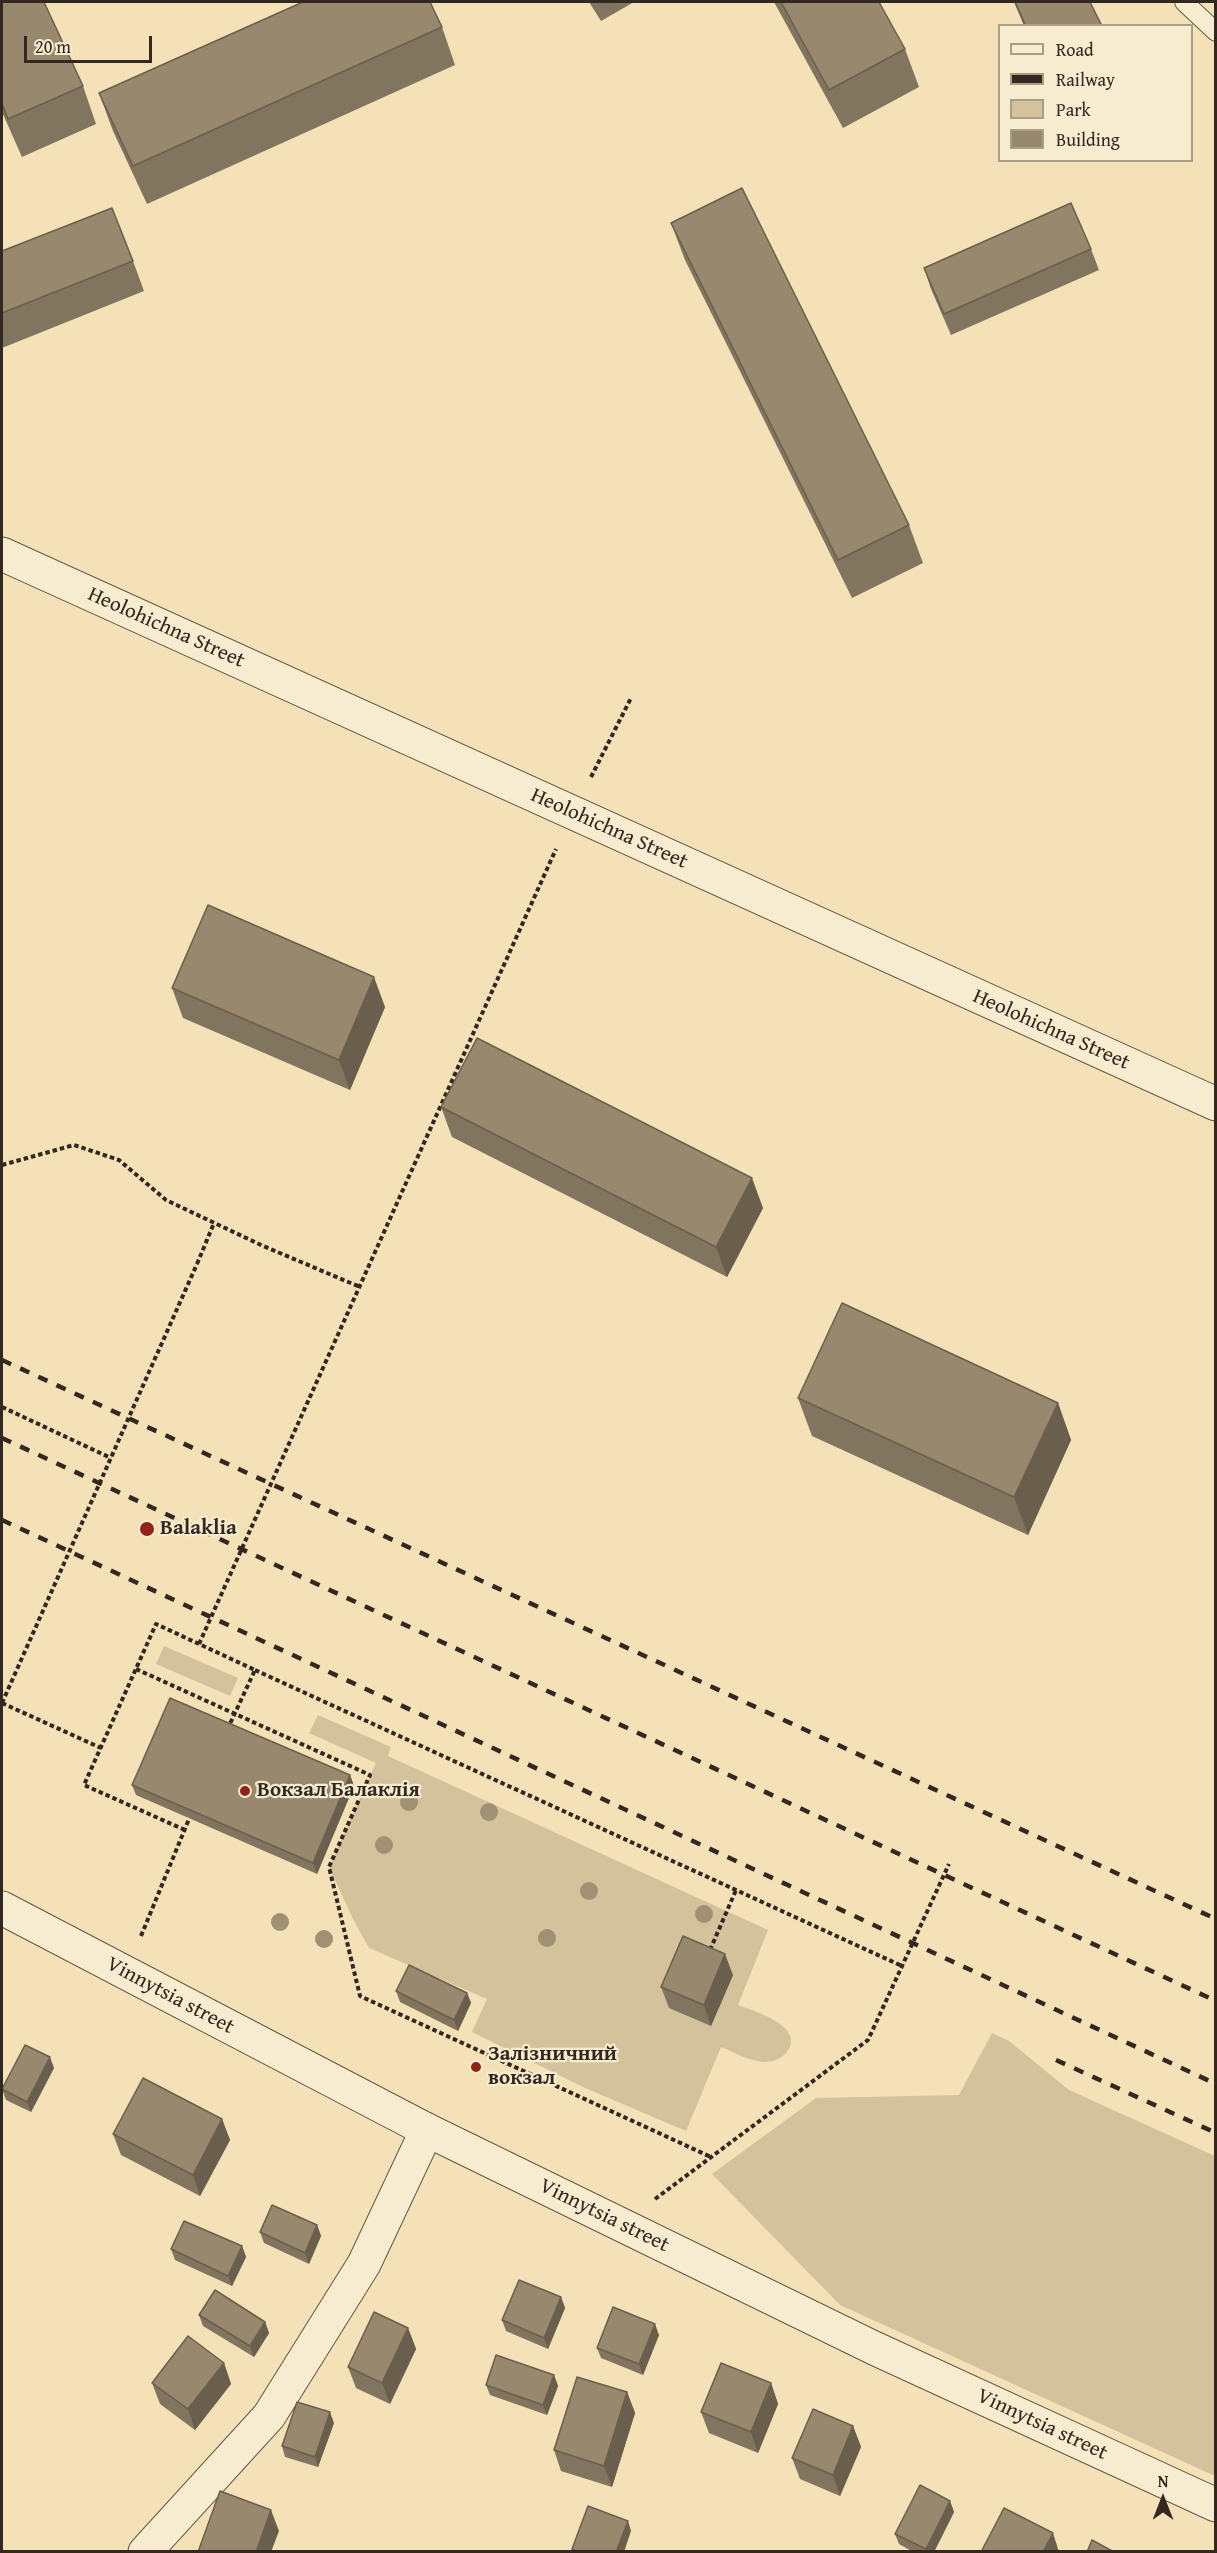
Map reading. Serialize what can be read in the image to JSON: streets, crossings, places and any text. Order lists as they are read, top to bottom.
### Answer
{
  "streets": {
    "street": ["Heolohichna Street", "Vinnytsia street"]
  },
  "places": ["Balaklia", "Вокзал Балаклія", "Залізничний вокзал"],
  "legend": [
    "Road",
    "Railway",
    "Park",
    "Building"
  ],
  "scale_bar": "20 m",
  "north": "top"
}
